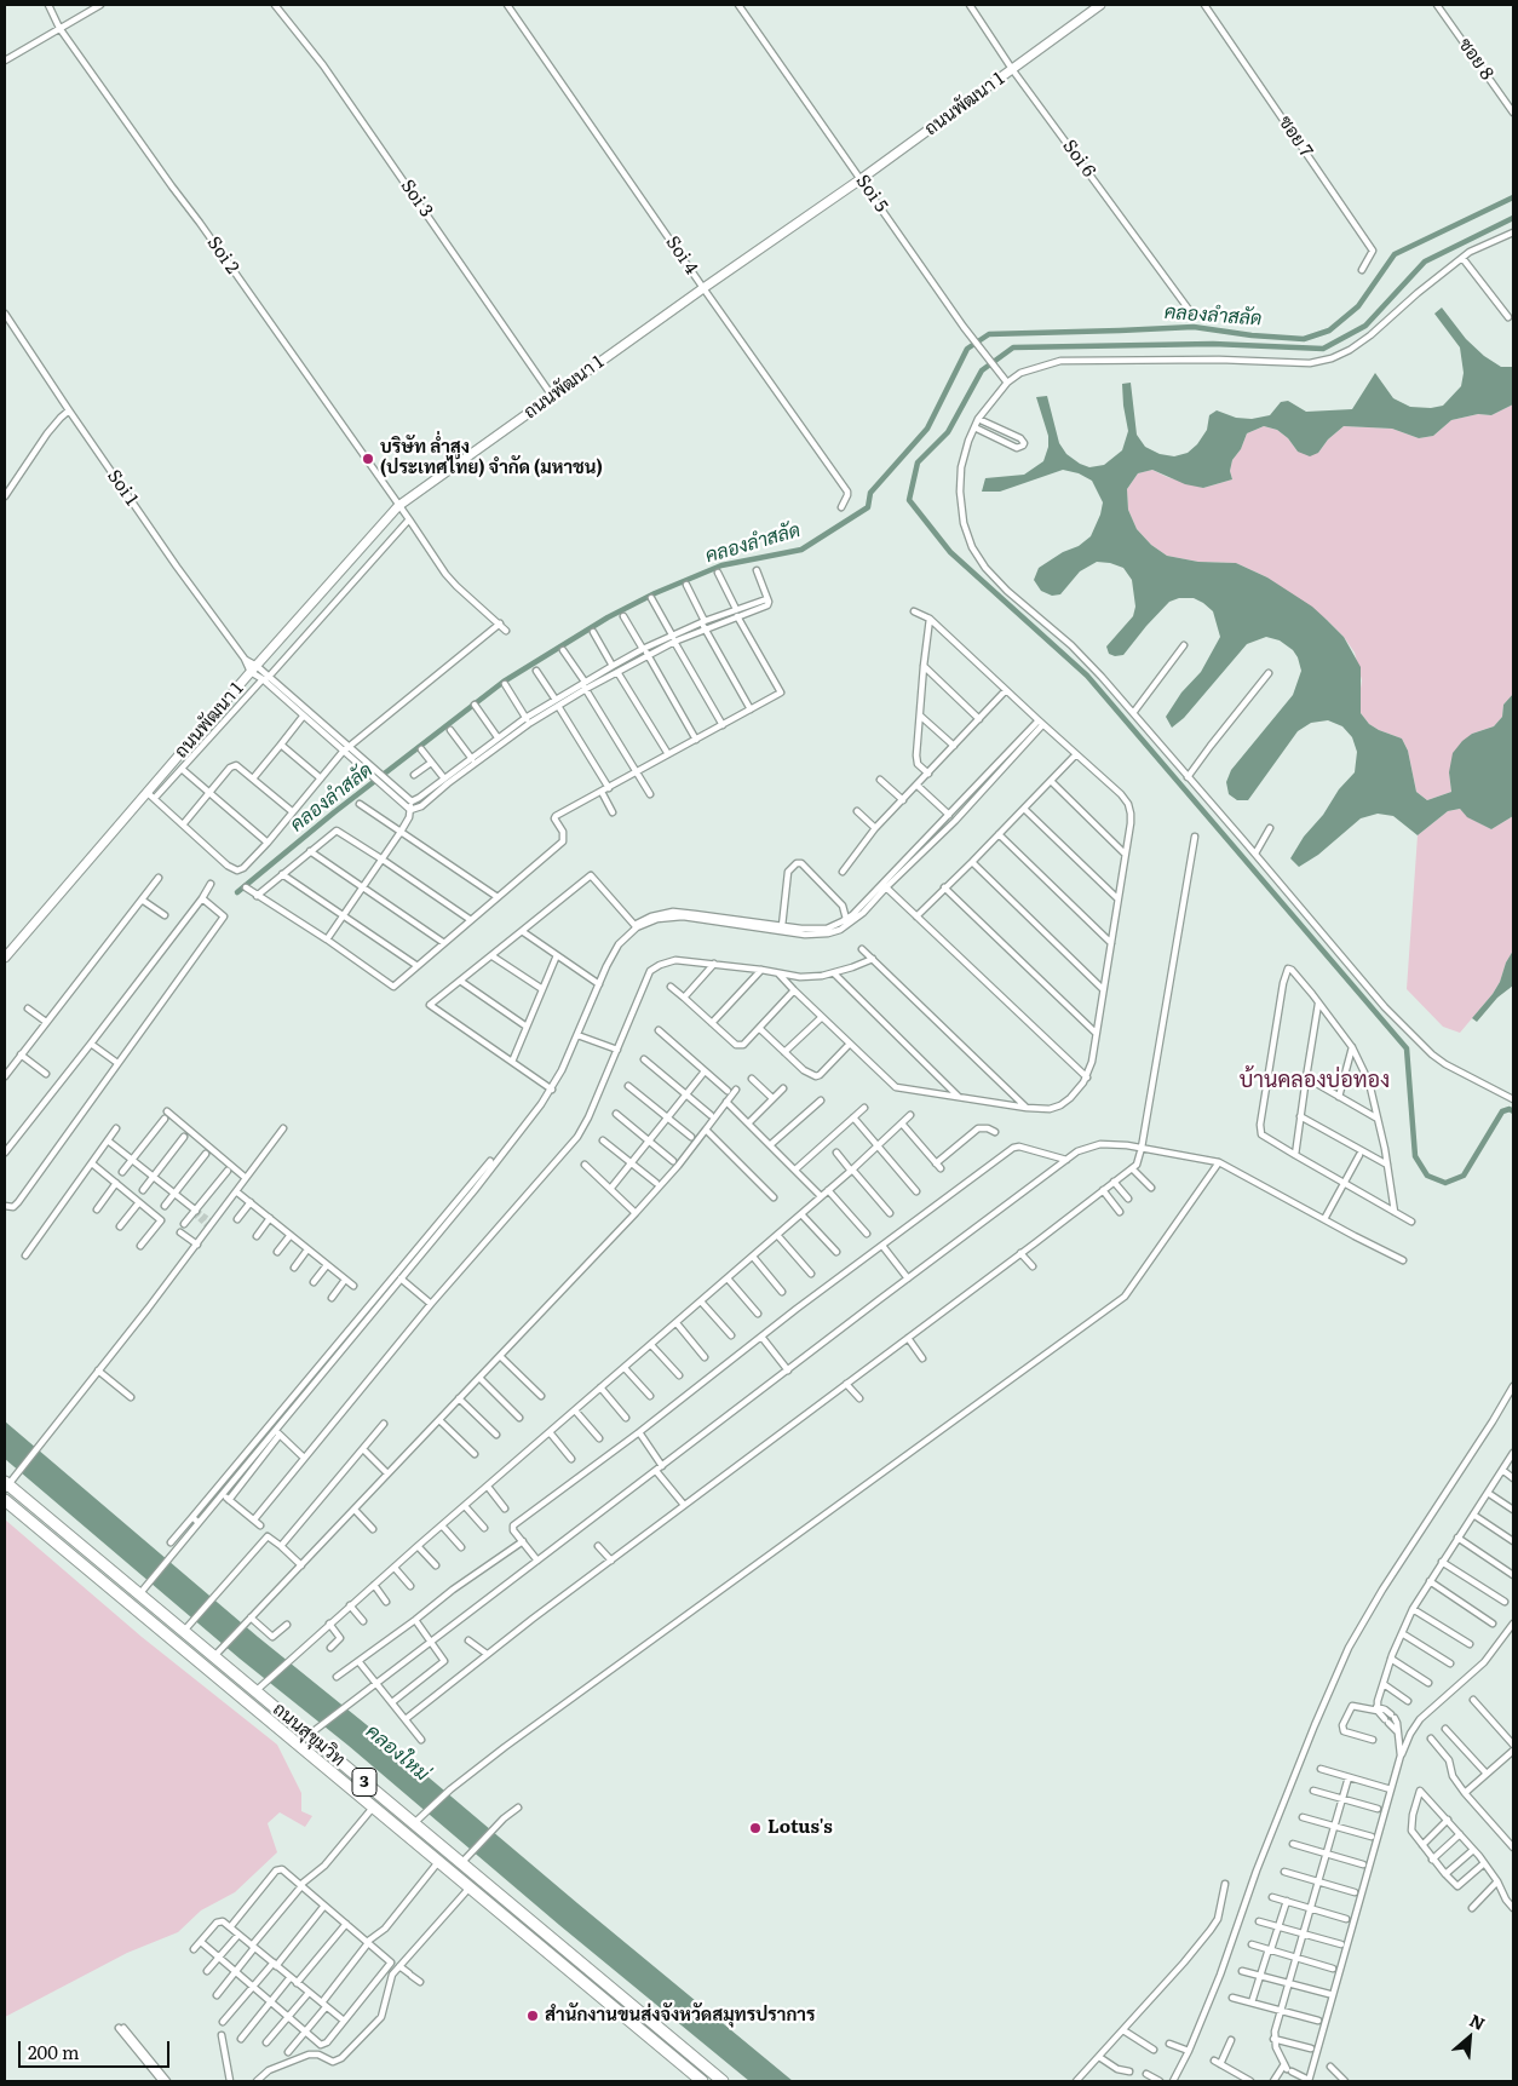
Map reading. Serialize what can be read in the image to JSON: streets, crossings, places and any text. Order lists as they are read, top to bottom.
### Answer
{
  "streets": {
    "highway": ["ถนนสุขุมวิท", "3"],
    "main road": ["ถนนพัฒนา 1"],
    "street": [
      "ซอย 8",
      "ซอย 7",
      "Soi 6",
      "Soi 5",
      "Soi 3",
      "Soi 2",
      "Soi 4",
      "Soi 1"
    ]
  },
  "crossings": [
    ["ถนนพัฒนา 1", "Soi 6"],
    ["ถนนพัฒนา 1", "Soi 5"],
    ["ถนนพัฒนา 1", "Soi 3"],
    ["ถนนพัฒนา 1", "Soi 2"],
    ["ถนนพัฒนา 1", "Soi 4"],
    ["ถนนพัฒนา 1", "Soi 1"]
  ],
  "districts": ["บ้านคลองบ่อทอง"],
  "water": ["คลองลำสลัด", "คลองใหม่"],
  "places": ["บริษัท ล่ำสูง (ประเทศไทย) จำกัด (มหาชน)", "Lotus's", "สำนักงานขนส่งจังหวัดสมุทรปราการ"],
  "scale_bar": "200 m",
  "north": "top right"
}
